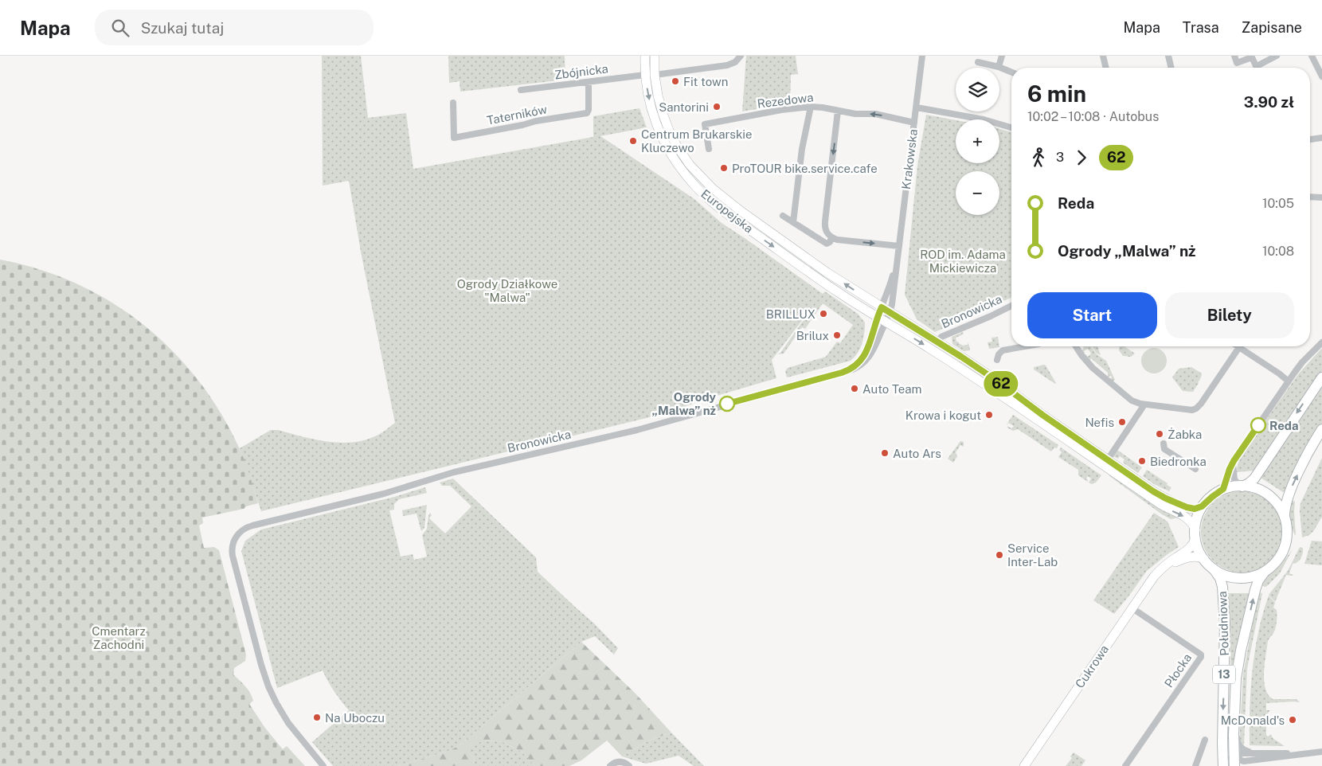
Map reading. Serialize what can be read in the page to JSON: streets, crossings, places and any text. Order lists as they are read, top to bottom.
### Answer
{
  "streets": {
    "main road": [
      "Europejska",
      "Południowa",
      "Cukrowa",
      "13"
    ],
    "street": [
      "Zbójnicka",
      "Rezedowa",
      "Taterników",
      "Krakowska",
      "Bronowicka",
      "Płocka"
    ]
  },
  "crossings": [
    ["Zbójnicka", "Taterników"],
    ["Zbójnicka", "Europejska"],
    ["Rezedowa", "Krakowska"],
    ["Krakowska", "Europejska"],
    ["Krakowska", "Bronowicka"],
    ["Europejska", "Bronowicka"],
    ["Południowa", "Cukrowa"],
    ["Południowa", "13"],
    ["Cukrowa", "Płocka"],
    ["Cukrowa", "13"]
  ],
  "parks": ["ROD im. Adama Mickiewicza", "Ogrody Działkowe \"Malwa\"", "Cmentarz Zachodni"],
  "places": [
    "Fit town",
    "Santorini",
    "Centrum Brukarskie Kluczewo",
    "ProTOUR bike.service.cafe",
    "BRILLUX",
    "Brilux",
    "Auto Team",
    "Ogrody „Malwa” nż",
    "Krowa i kogut",
    "Nefis",
    "Reda",
    "Żabka",
    "Auto Ars",
    "Biedronka",
    "Service Inter-Lab",
    "Na Uboczu",
    "McDonald's"
  ],
  "lines": ["bus line 62"],
  "page": {
    "header": "Mapa",
    "search": "Szukaj tutaj",
    "nav": ["Mapa", "Trasa", "Zapisane"],
    "on_map": "62",
    "map_buttons": ["+", "−"],
    "heading": ["6 min", "10:02 – 10:08 · Autobus", "3.90 zł"],
    "legs": ["3", "62"],
    "list": [
      {
        "name": "Reda",
        "value": "10:05"
      },
      {
        "name": "Ogrody „Malwa” nż",
        "value": "10:08"
      }
    ],
    "buttons": ["Start", "Bilety"]
  }
}
